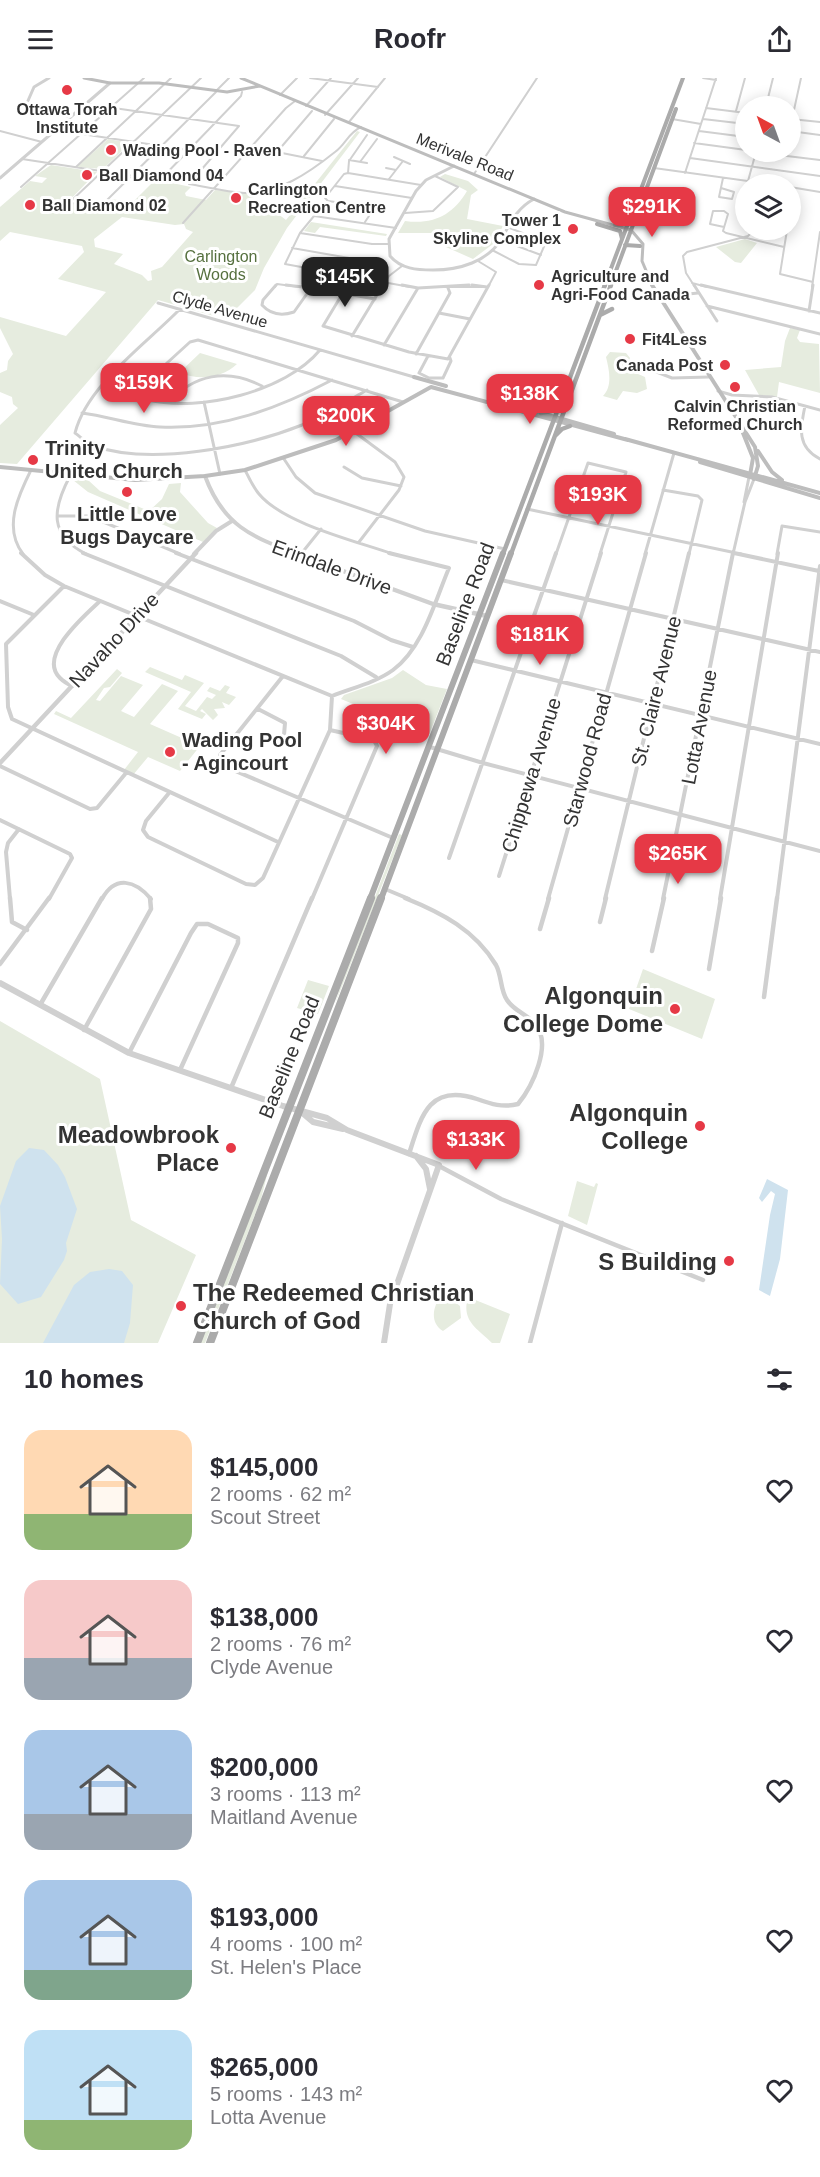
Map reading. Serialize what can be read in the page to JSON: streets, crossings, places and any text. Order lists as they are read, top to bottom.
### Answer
{
  "streets": {
    "main road": ["Merivale Road", "Baseline Road"],
    "street": [
      "Clyde Avenue",
      "Erindale Drive",
      "Navaho Drive",
      "St. Claire Avenue",
      "Lotta Avenue",
      "Starwood Road",
      "Chippewa Avenue"
    ]
  },
  "crossings": [
    ["Merivale Road", "Baseline Road"],
    ["Erindale Drive", "Baseline Road"],
    ["Erindale Drive", "Navaho Drive"],
    ["St. Claire Avenue", "Starwood Road"]
  ],
  "parks": ["Carlington Woods"],
  "places": [
    "Ottawa Torah Institute",
    "Wading Pool - Raven",
    "Ball Diamond 04",
    "Carlington Recreation Centre",
    "Ball Diamond 02",
    "Tower 1 Skyline Complex",
    "Agriculture and Agri-Food Canada",
    "Fit4Less",
    "Canada Post",
    "Calvin Christian Reformed Church",
    "Trinity United Church",
    "Little Love Bugs Daycare",
    "Wading Pool - Agincourt",
    "Algonquin College Dome",
    "Algonquin College",
    "Meadowbrook Place",
    "S Building",
    "The Redeemed Christian Church of God"
  ],
  "north": "top left",
  "page": {
    "header": "Roofr",
    "price": [
      "$291K",
      "$145K",
      "$159K",
      "$138K",
      "$200K",
      "$193K",
      "$181K",
      "$304K",
      "$265K",
      "$133K"
    ],
    "heading": "10 homes",
    "list": [
      {
        "name": "$145,000",
        "note": "2 rooms · 62 m² · Scout Street"
      },
      {
        "name": "$138,000",
        "note": "2 rooms · 76 m² · Clyde Avenue"
      },
      {
        "name": "$200,000",
        "note": "3 rooms · 113 m² · Maitland Avenue"
      },
      {
        "name": "$193,000",
        "note": "4 rooms · 100 m² · St. Helen's Place"
      },
      {
        "name": "$265,000",
        "note": "5 rooms · 143 m² · Lotta Avenue"
      }
    ]
  }
}
